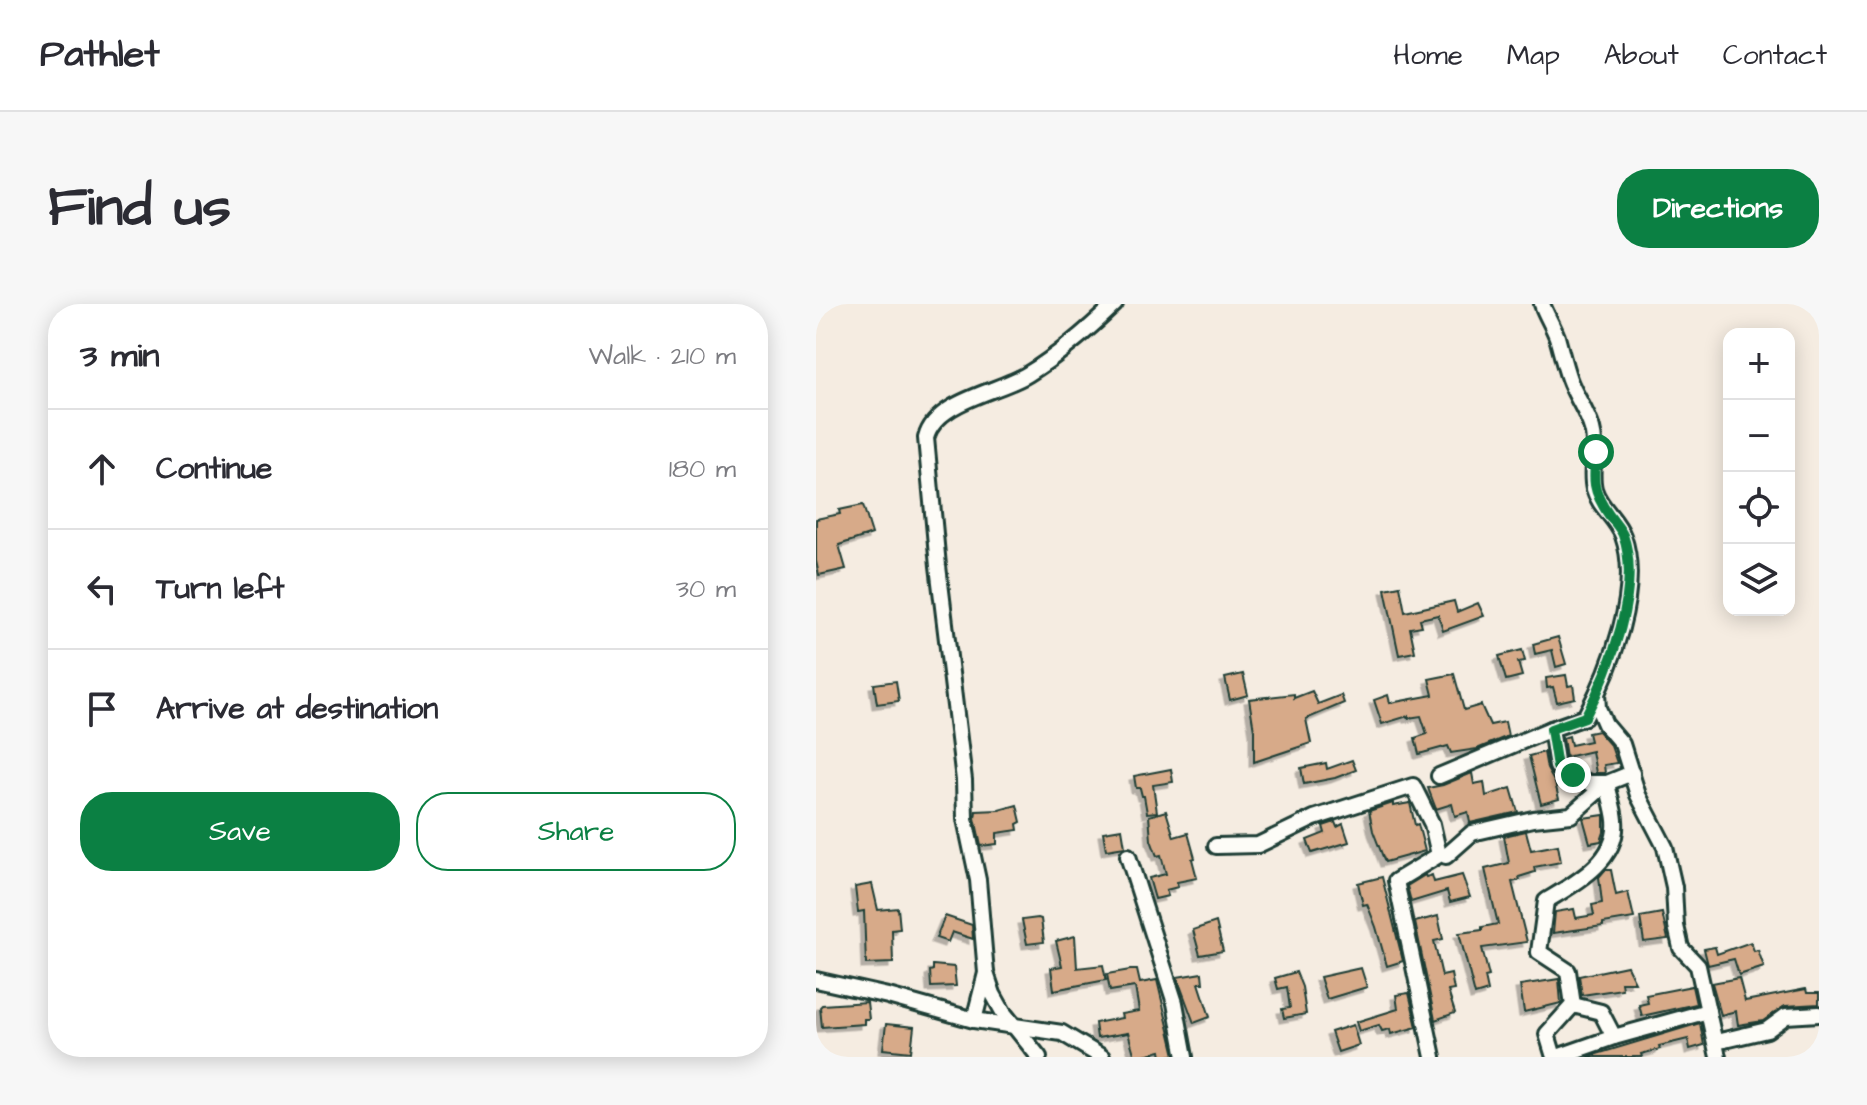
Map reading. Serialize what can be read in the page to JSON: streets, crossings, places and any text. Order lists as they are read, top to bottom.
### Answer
{
  "page": {
    "header": "Pathlet",
    "nav": [
      "Home",
      "Map",
      "About",
      "Contact"
    ],
    "title": "Find us",
    "buttons": [
      "Directions",
      ["Save", "Share"]
    ],
    "heading": ["3 min", "Walk · 210 m"],
    "map_buttons": ["+", "−"],
    "list": [
      ["Continue", "180 m"],
      ["Turn left", "30 m"],
      "Arrive at destination"
    ]
  }
}
